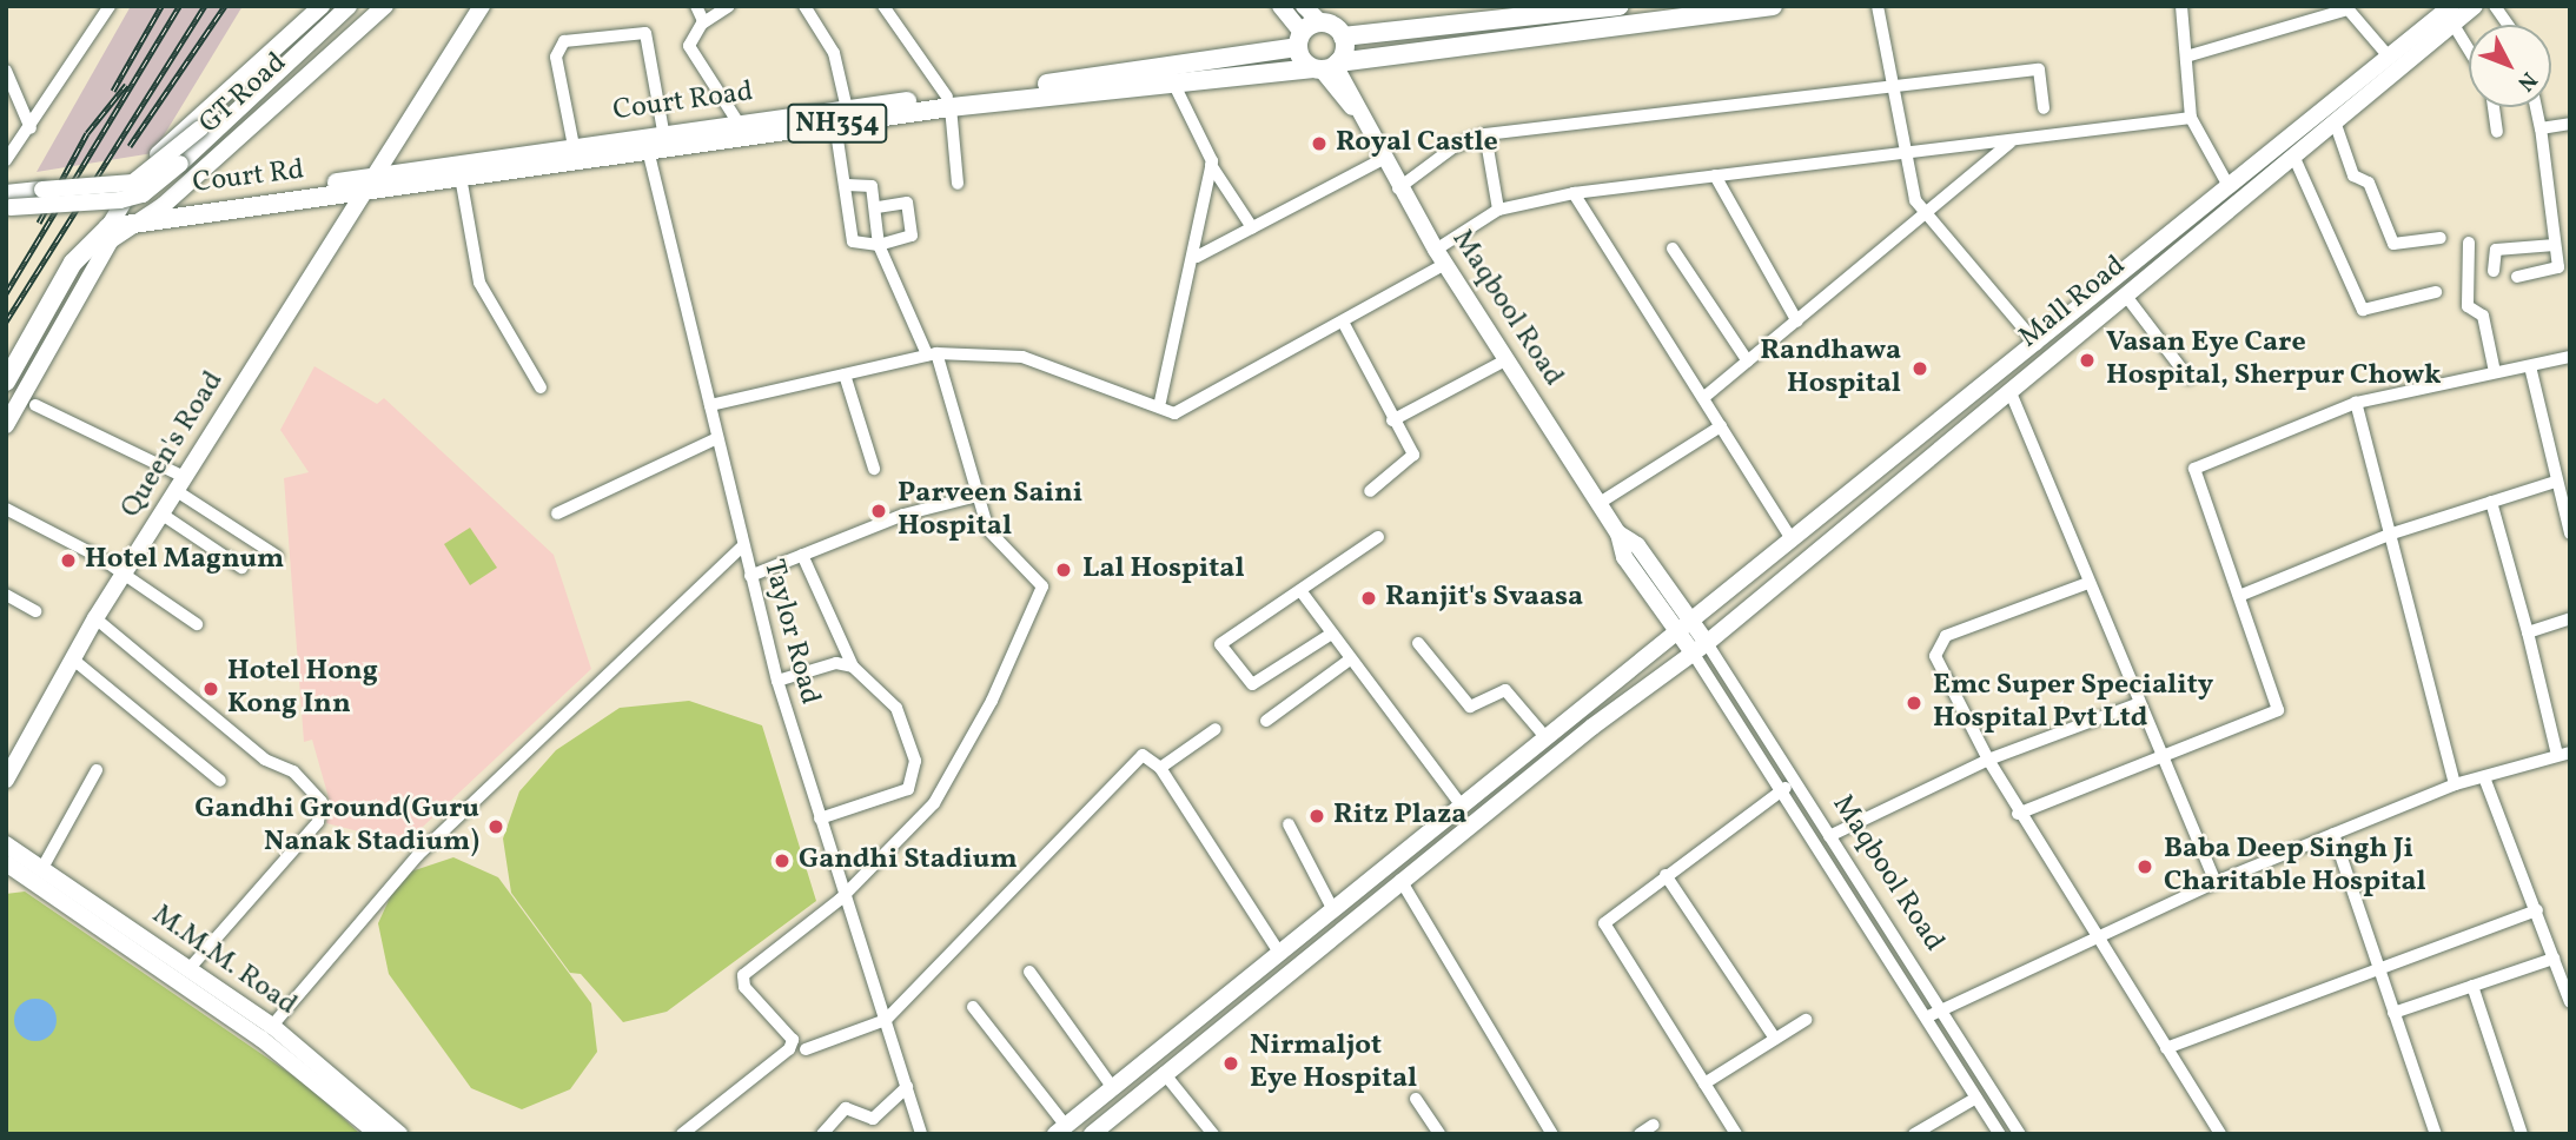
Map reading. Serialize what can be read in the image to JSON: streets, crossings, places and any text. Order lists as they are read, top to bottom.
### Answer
{
  "streets": {
    "highway": ["Court Road", "NH354", "Court Rd"],
    "main road": [
      "GT Road",
      "Mall Road",
      "Maqbool Road",
      "Queen's Road",
      "M.M.M. Road"
    ],
    "street": ["Taylor Road"]
  },
  "crossings": [
    ["GT Road", "NH354"],
    ["GT Road", "Court Rd"],
    ["Court Road", "NH354"],
    ["Court Road", "Court Rd"],
    ["Court Road", "Maqbool Road"],
    ["Court Road", "Queen's Road"],
    ["Court Road", "Taylor Road"],
    ["NH354", "Court Rd"],
    ["NH354", "Maqbool Road"],
    ["Court Rd", "Queen's Road"],
    ["Mall Road", "Maqbool Road"]
  ],
  "places": [
    "Royal Castle",
    "Vasan Eye Care Hospital, Sherpur Chowk",
    "Randhawa Hospital",
    "Parveen Saini Hospital",
    "Hotel Magnum",
    "Lal Hospital",
    "Ranjit's Svaasa",
    "Hotel Hong Kong Inn",
    "Emc Super Speciality Hospital Pvt Ltd",
    "Ritz Plaza",
    "Gandhi Ground(Guru Nanak Stadium)",
    "Gandhi Stadium",
    "Baba Deep Singh Ji Charitable Hospital",
    "Nirmaljot Eye Hospital"
  ],
  "north": "bottom right"
}
